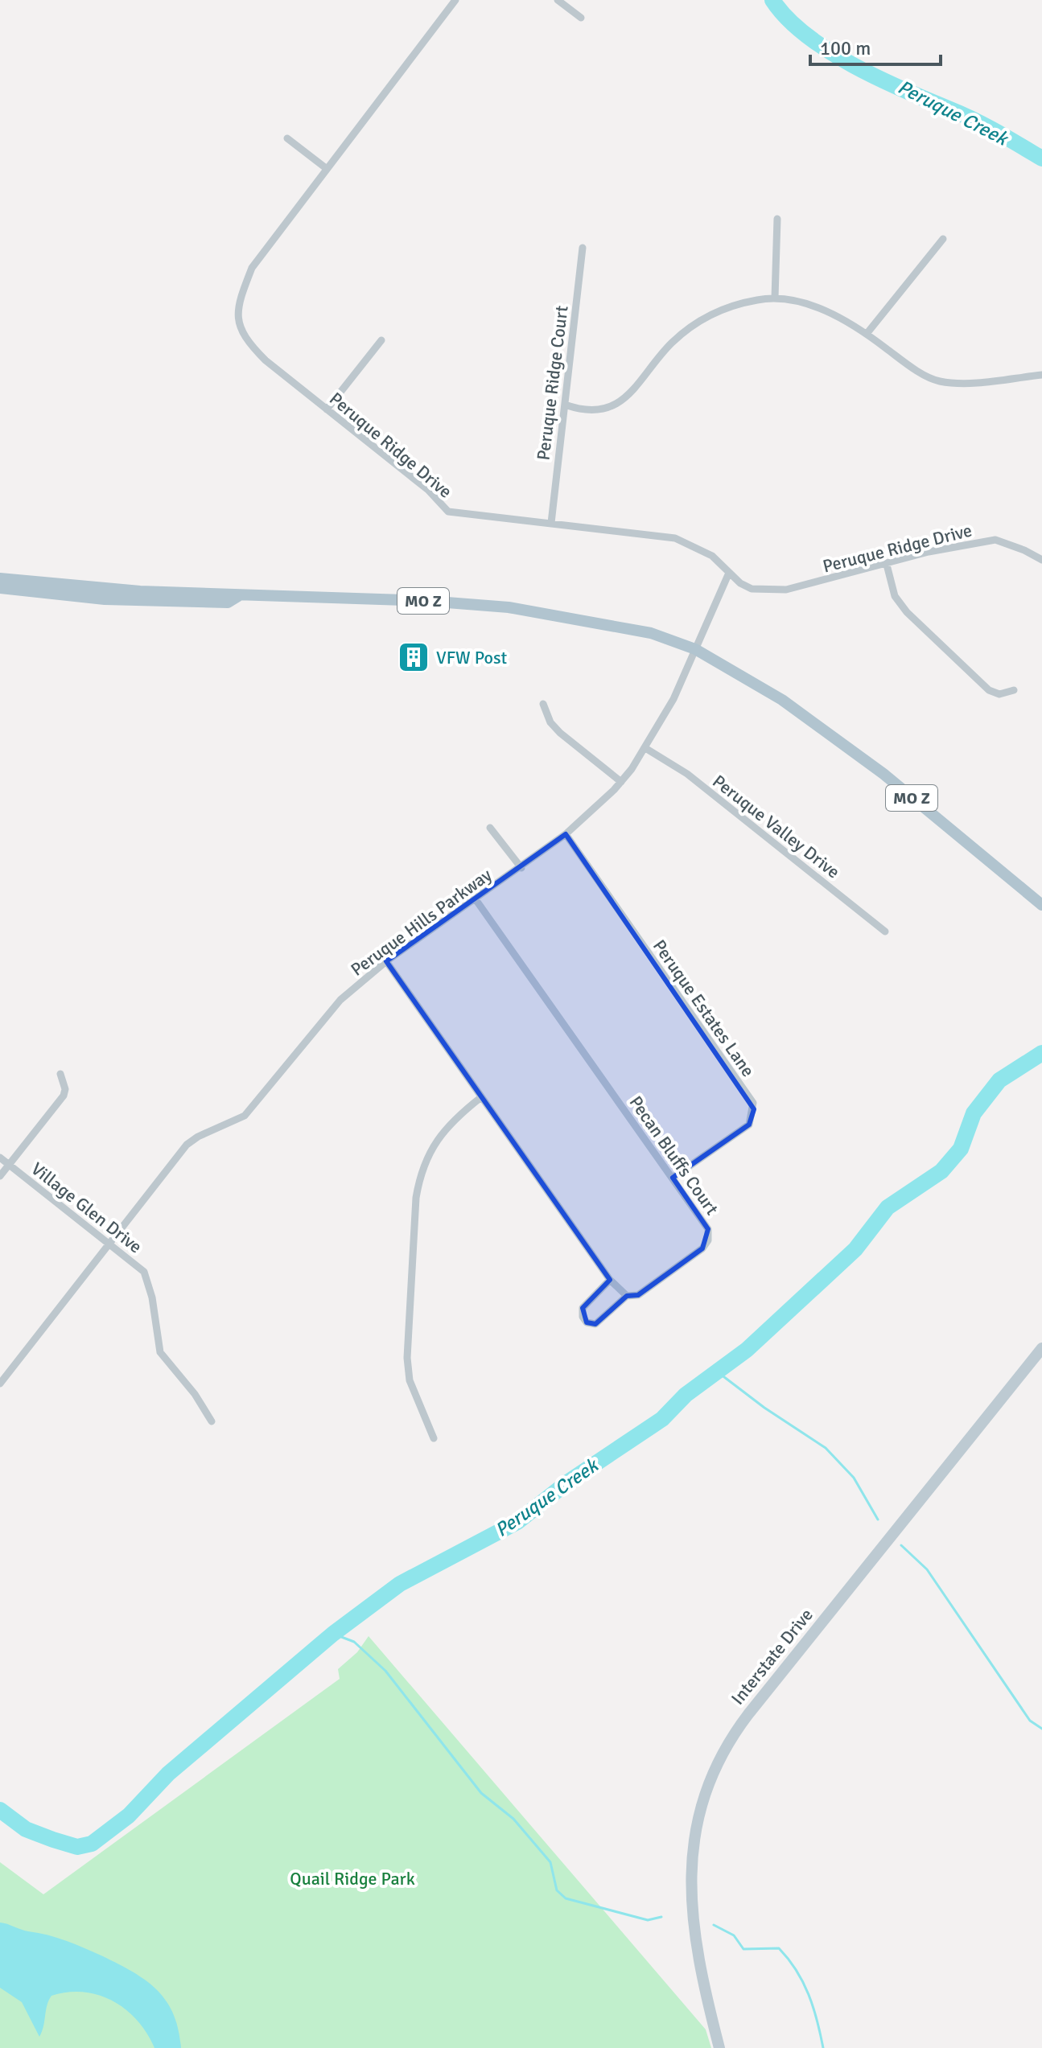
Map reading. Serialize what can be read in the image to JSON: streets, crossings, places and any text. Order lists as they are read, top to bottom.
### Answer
{
  "streets": {
    "main road": ["MO Z", "Interstate Drive"],
    "street": [
      "Peruque Ridge Court",
      "Peruque Ridge Drive",
      "Peruque Valley Drive",
      "Peruque Hills Parkway",
      "Peruque Estates Lane",
      "Pecan Bluffs Court",
      "Village Glen Drive"
    ]
  },
  "crossings": [
    ["Peruque Ridge Court", "Peruque Ridge Drive"],
    ["Peruque Ridge Drive", "Peruque Hills Parkway"],
    ["MO Z", "Peruque Hills Parkway"],
    ["Peruque Valley Drive", "Peruque Hills Parkway"],
    ["Peruque Hills Parkway", "Peruque Estates Lane"],
    ["Peruque Hills Parkway", "Pecan Bluffs Court"],
    ["Peruque Hills Parkway", "Village Glen Drive"],
    ["Peruque Estates Lane", "Pecan Bluffs Court"]
  ],
  "water": ["Peruque Creek"],
  "parks": ["Quail Ridge Park"],
  "places": {
    "building": ["VFW Post"]
  },
  "scale_bar": "100 m"
}
